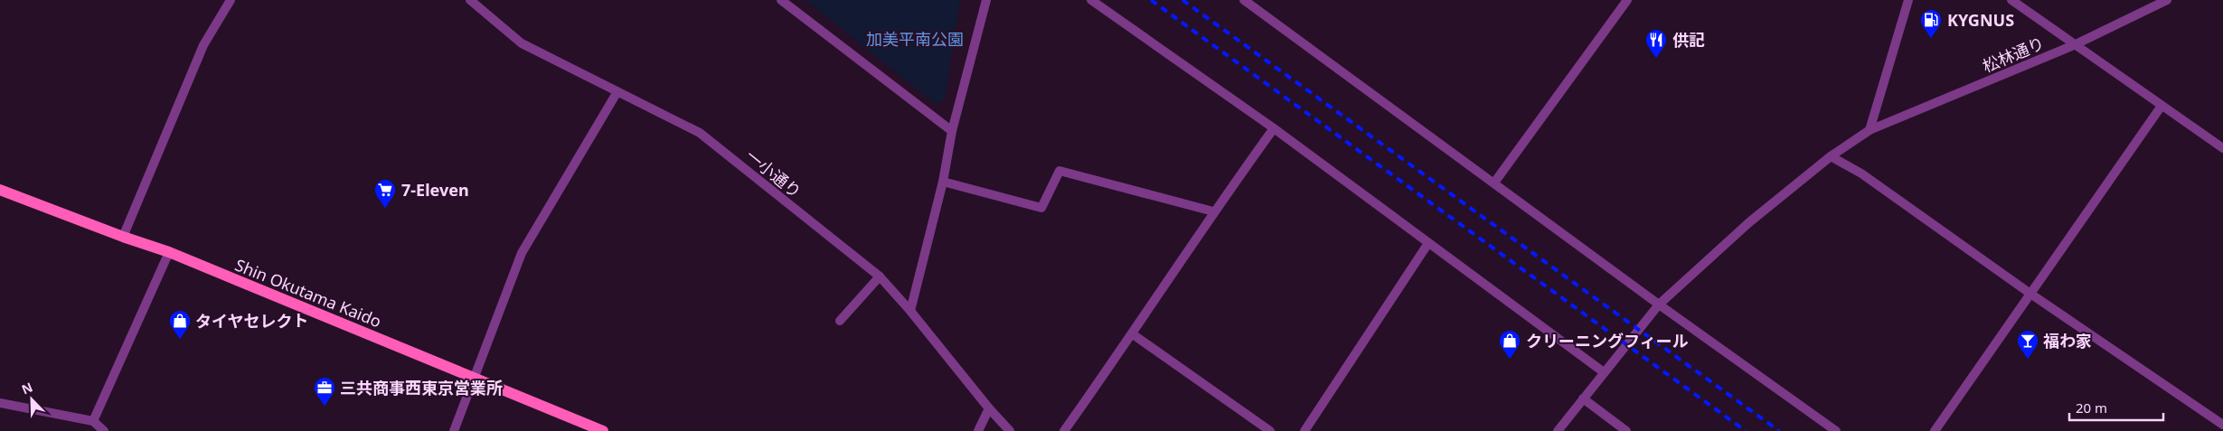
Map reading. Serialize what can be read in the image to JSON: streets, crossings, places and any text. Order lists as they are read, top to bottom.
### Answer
{
  "streets": {
    "main road": ["Shin Okutama Kaido"],
    "street": ["松林通り", "一小通り"]
  },
  "parks": ["加美平南公園"],
  "places": {
    "fuel station": ["KYGNUS"],
    "restaurant": ["供記"],
    "supermarket": ["7-Eleven"],
    "shop": ["タイヤセレクト", "クリーニングフィール"],
    "bar": ["福わ家"],
    "office": ["三共商事西東京営業所"]
  },
  "scale_bar": "20 m",
  "north": "top left"
}
